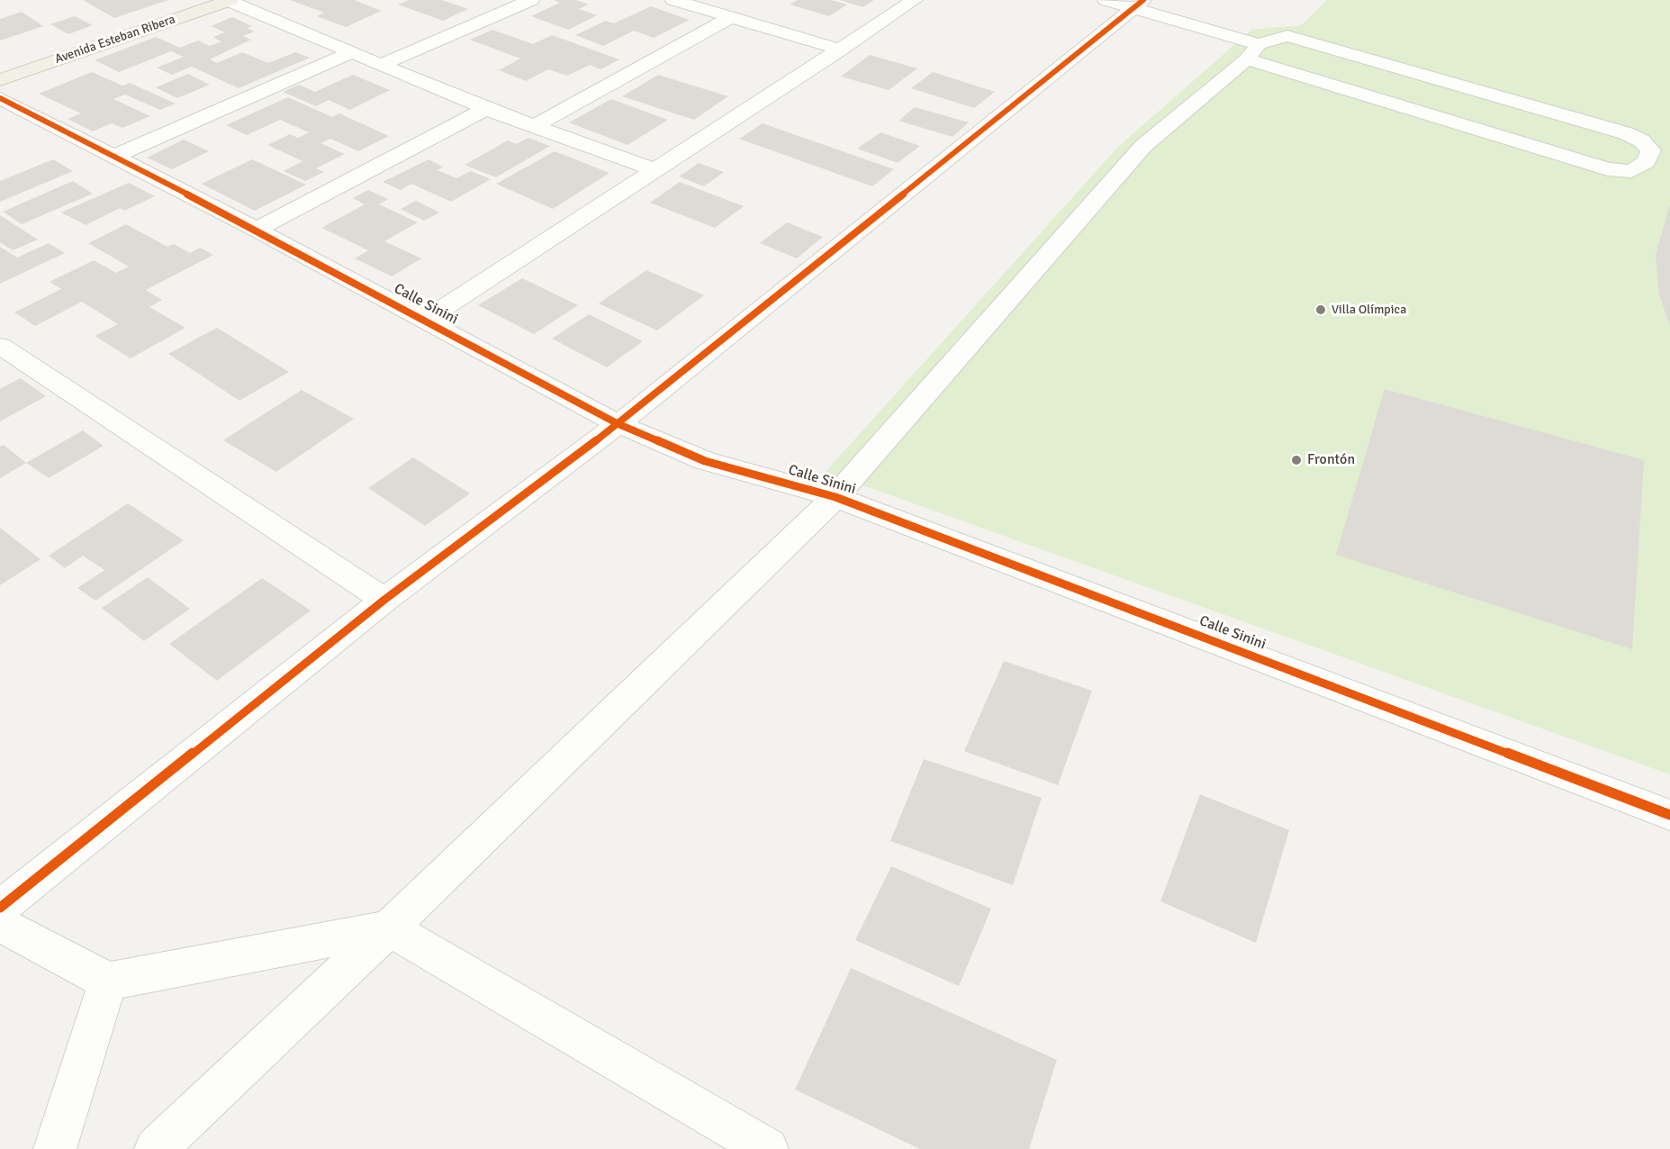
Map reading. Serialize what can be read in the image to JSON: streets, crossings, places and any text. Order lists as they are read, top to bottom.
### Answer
{
  "streets": {
    "main road": ["Avenida Esteban Ribera"],
    "street": ["Calle Sinini"]
  },
  "places": ["Villa Olímpica", "Frontón"]
}
